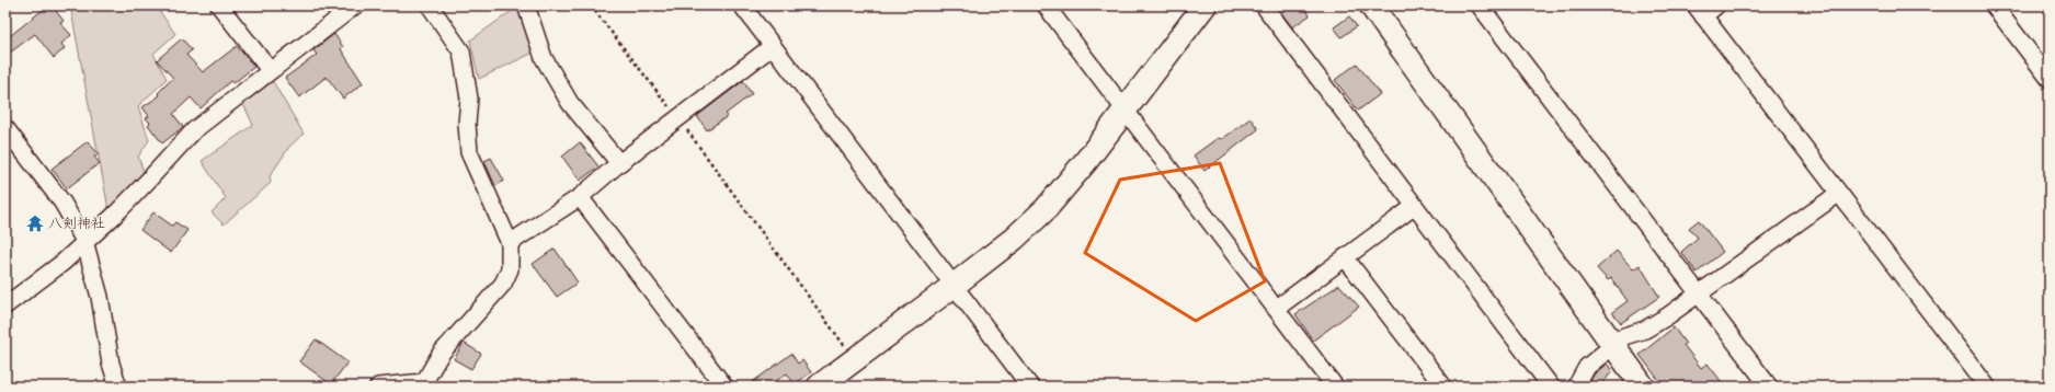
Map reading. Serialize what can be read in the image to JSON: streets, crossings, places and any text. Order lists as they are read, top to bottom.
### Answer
{
  "places": {
    "temple": ["八剣神社"]
  }
}
